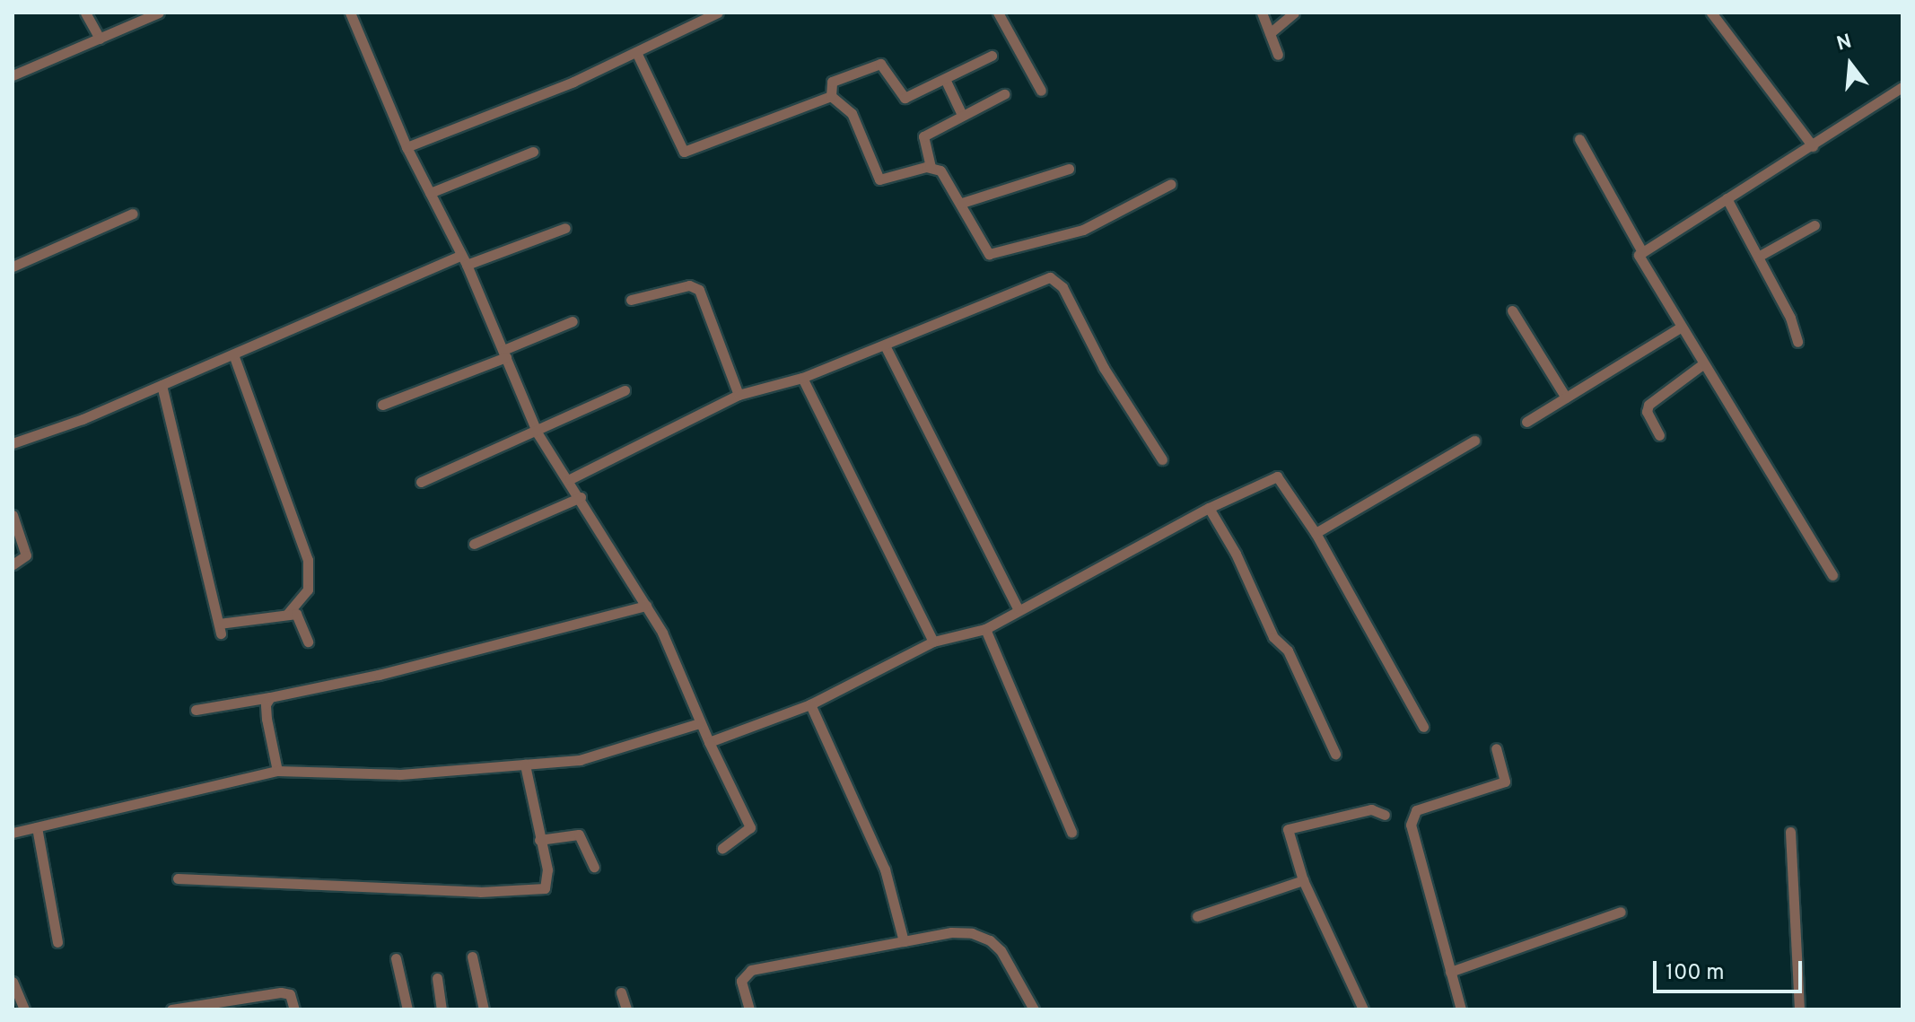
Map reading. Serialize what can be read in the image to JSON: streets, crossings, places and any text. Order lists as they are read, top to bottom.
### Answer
{
  "scale_bar": "100 m",
  "north": "top"
}
